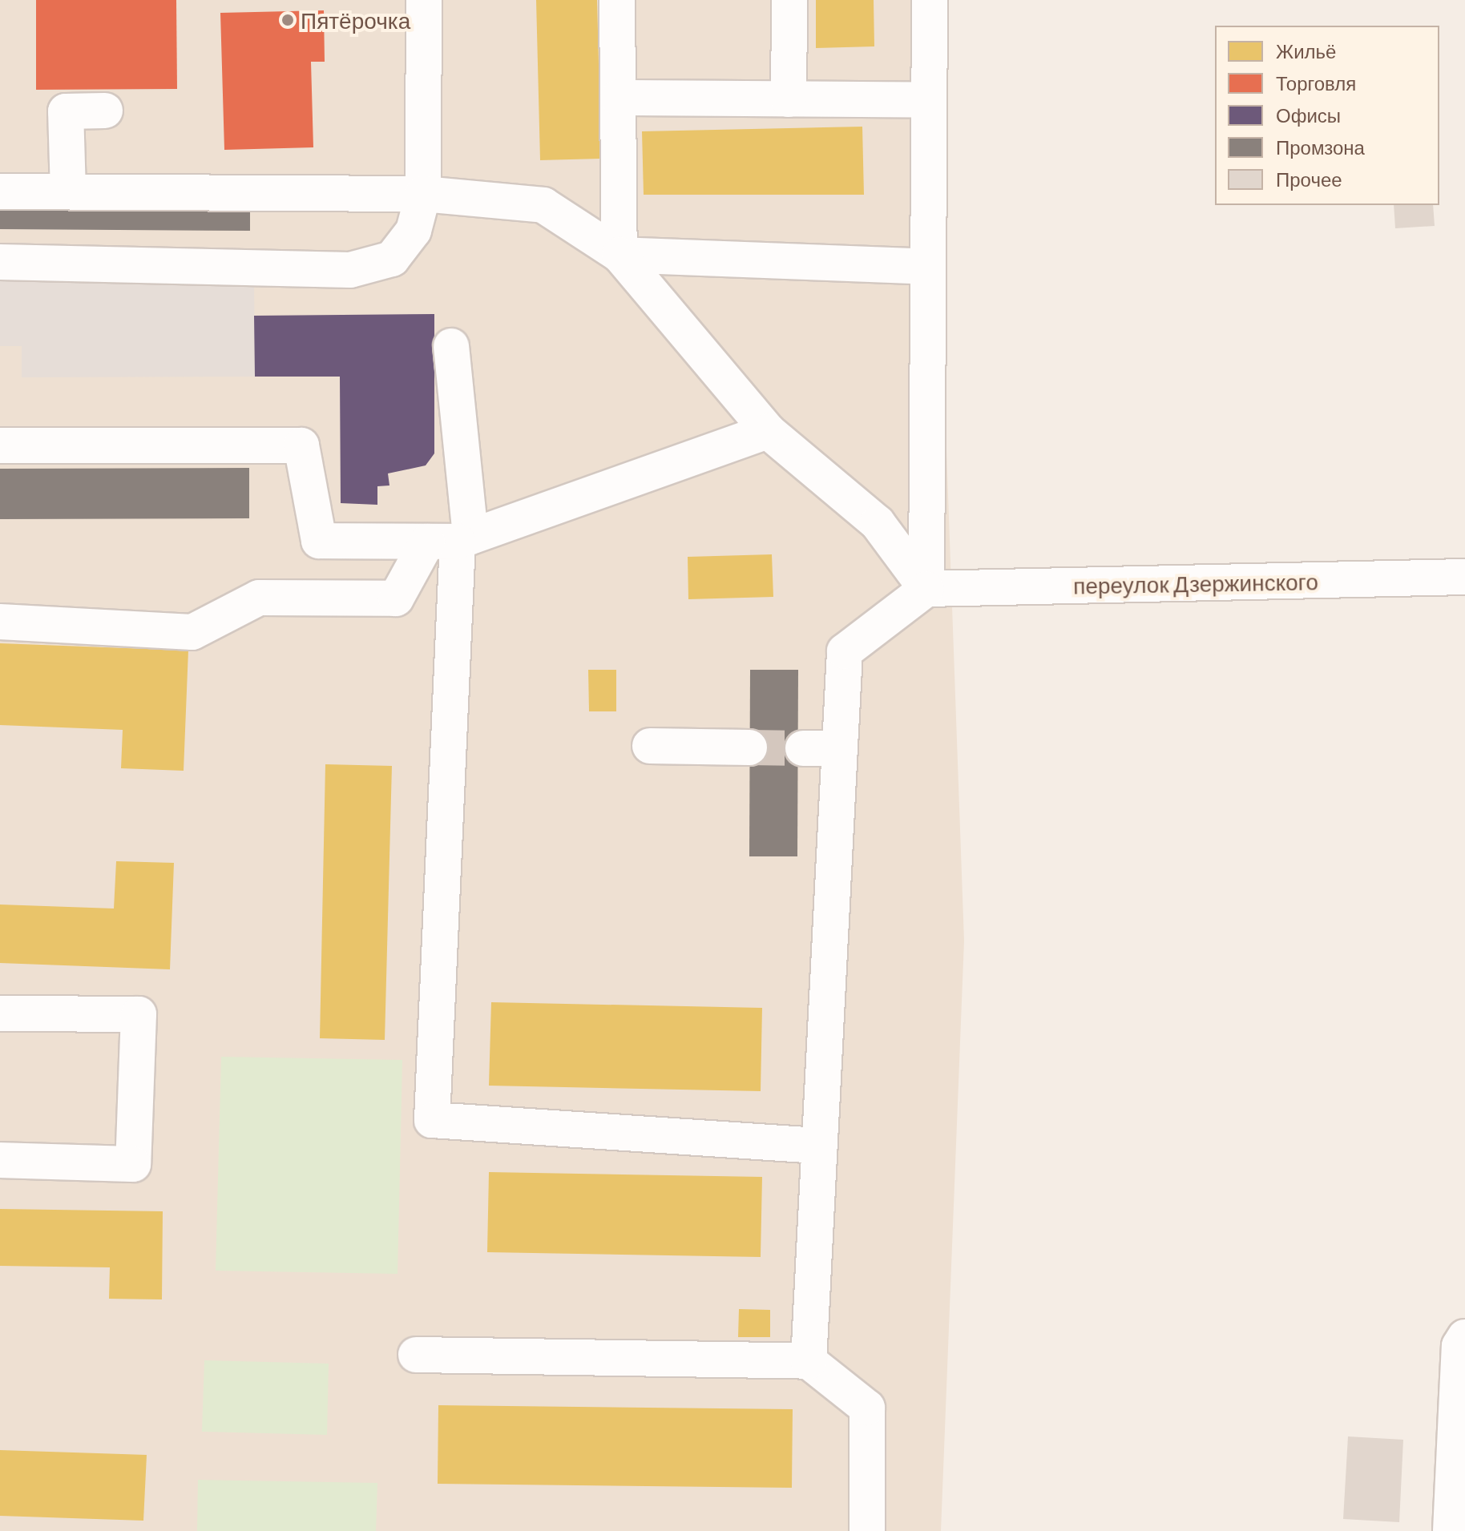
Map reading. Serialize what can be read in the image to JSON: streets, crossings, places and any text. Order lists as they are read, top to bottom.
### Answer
{
  "streets": {
    "street": ["переулок Дзержинского"]
  },
  "places": ["Пятёрочка"],
  "legend": [
    "Жильё",
    "Торговля",
    "Офисы",
    "Промзона",
    "Прочее"
  ]
}
